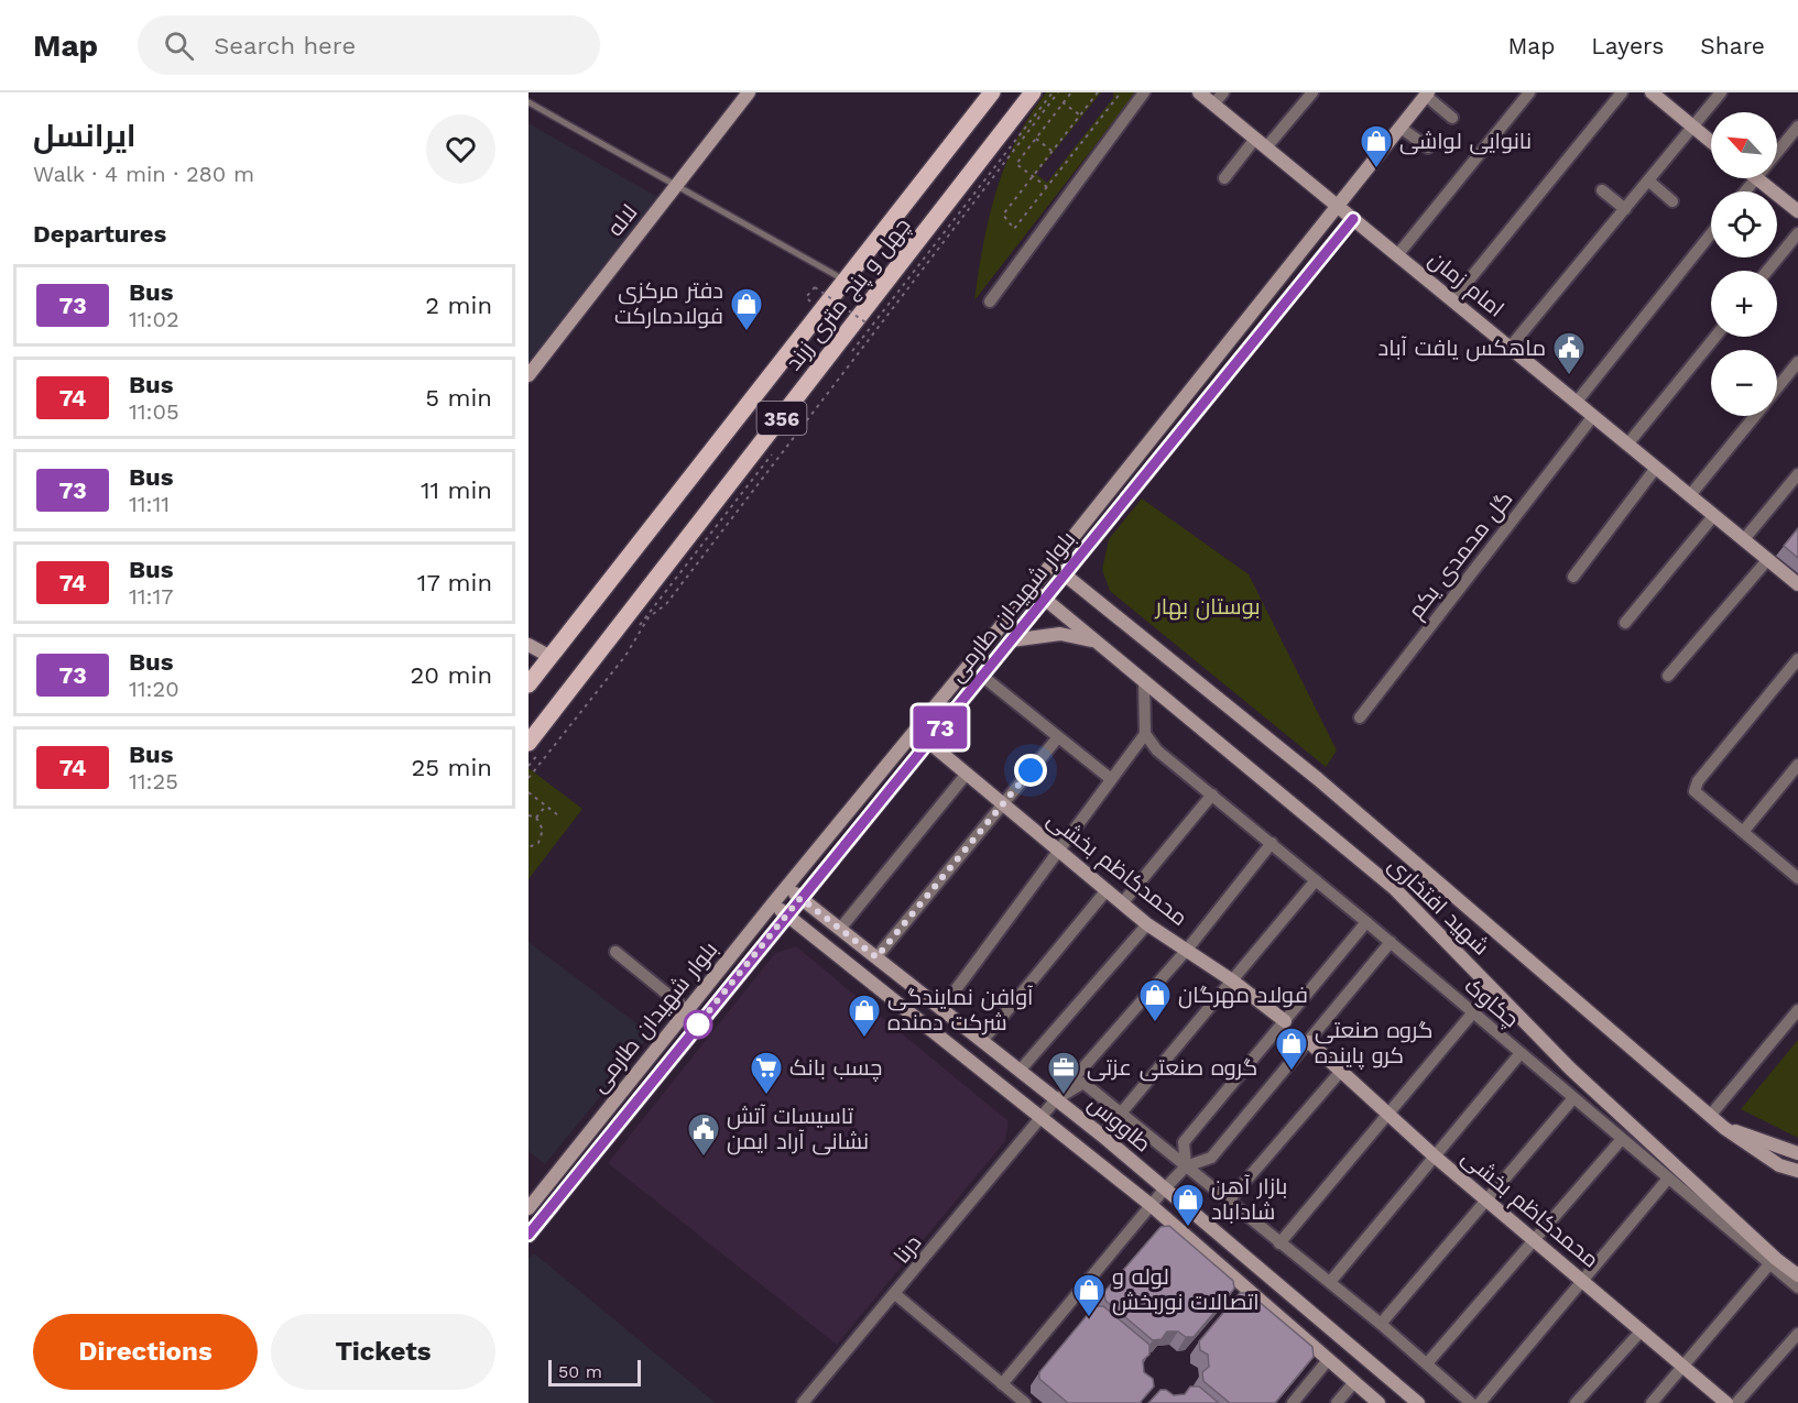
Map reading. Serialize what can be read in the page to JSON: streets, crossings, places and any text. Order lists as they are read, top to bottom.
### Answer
{
  "streets": {
    "main road": [
      "لاله",
      "امام زمان",
      "چهل و پنج متری زرند",
      "356",
      "بلوار شهیدان طارمی",
      "محمدکاظم بخشی",
      "شهید افتخاری",
      "طاووس"
    ],
    "street": ["گل محمدی یکم", "چکاوک", "درنا"]
  },
  "crossings": [
    ["امام زمان", "گل محمدی یکم"],
    ["امام زمان", "بلوار شهیدان طارمی"],
    ["بلوار شهیدان طارمی", "محمدکاظم بخشی"],
    ["بلوار شهیدان طارمی", "شهید افتخاری"],
    ["بلوار شهیدان طارمی", "طاووس"],
    ["محمدکاظم بخشی", "درنا"],
    ["چکاوک", "درنا"],
    ["طاووس", "درنا"]
  ],
  "parks": ["بوستان بهار"],
  "places": {
    "shop": [
      "نانوایی لواشی",
      "دفتر مرکزی فولادمارکت",
      "فولاد مهرگان",
      "آوافن نمایندگی شرکت دمنده",
      "گروه صنعتی کرو پاینده",
      "بازار آهن شاداباد",
      "لوله و اتصالات نوربخش"
    ],
    "public building": ["ماهکس یافت آباد", "تاسیسات آتش نشانی آراد ایمن"],
    "supermarket": ["چسب بانک"],
    "office": ["گروه صنعتی عزتی"]
  },
  "lines": ["bus line 73"],
  "scale_bar": "50 m",
  "north": "top left",
  "page": {
    "header": "Map",
    "search": "Search here",
    "nav": ["Map", "Layers", "Share"],
    "heading": [
      ["ایرانسل", "Walk · 4 min · 280 m"],
      "Departures"
    ],
    "on_map": "73",
    "map_buttons": ["+", "−"],
    "list": [
      {
        "mark": "73",
        "name": "Bus",
        "note": "11:02",
        "value": "2 min"
      },
      {
        "mark": "74",
        "name": "Bus",
        "note": "11:05",
        "value": "5 min"
      },
      {
        "mark": "73",
        "name": "Bus",
        "note": "11:11",
        "value": "11 min"
      },
      {
        "mark": "74",
        "name": "Bus",
        "note": "11:17",
        "value": "17 min"
      },
      {
        "mark": "73",
        "name": "Bus",
        "note": "11:20",
        "value": "20 min"
      },
      {
        "mark": "74",
        "name": "Bus",
        "note": "11:25",
        "value": "25 min"
      }
    ],
    "buttons": ["Directions", "Tickets"],
    "scale": "50 m"
  }
}
